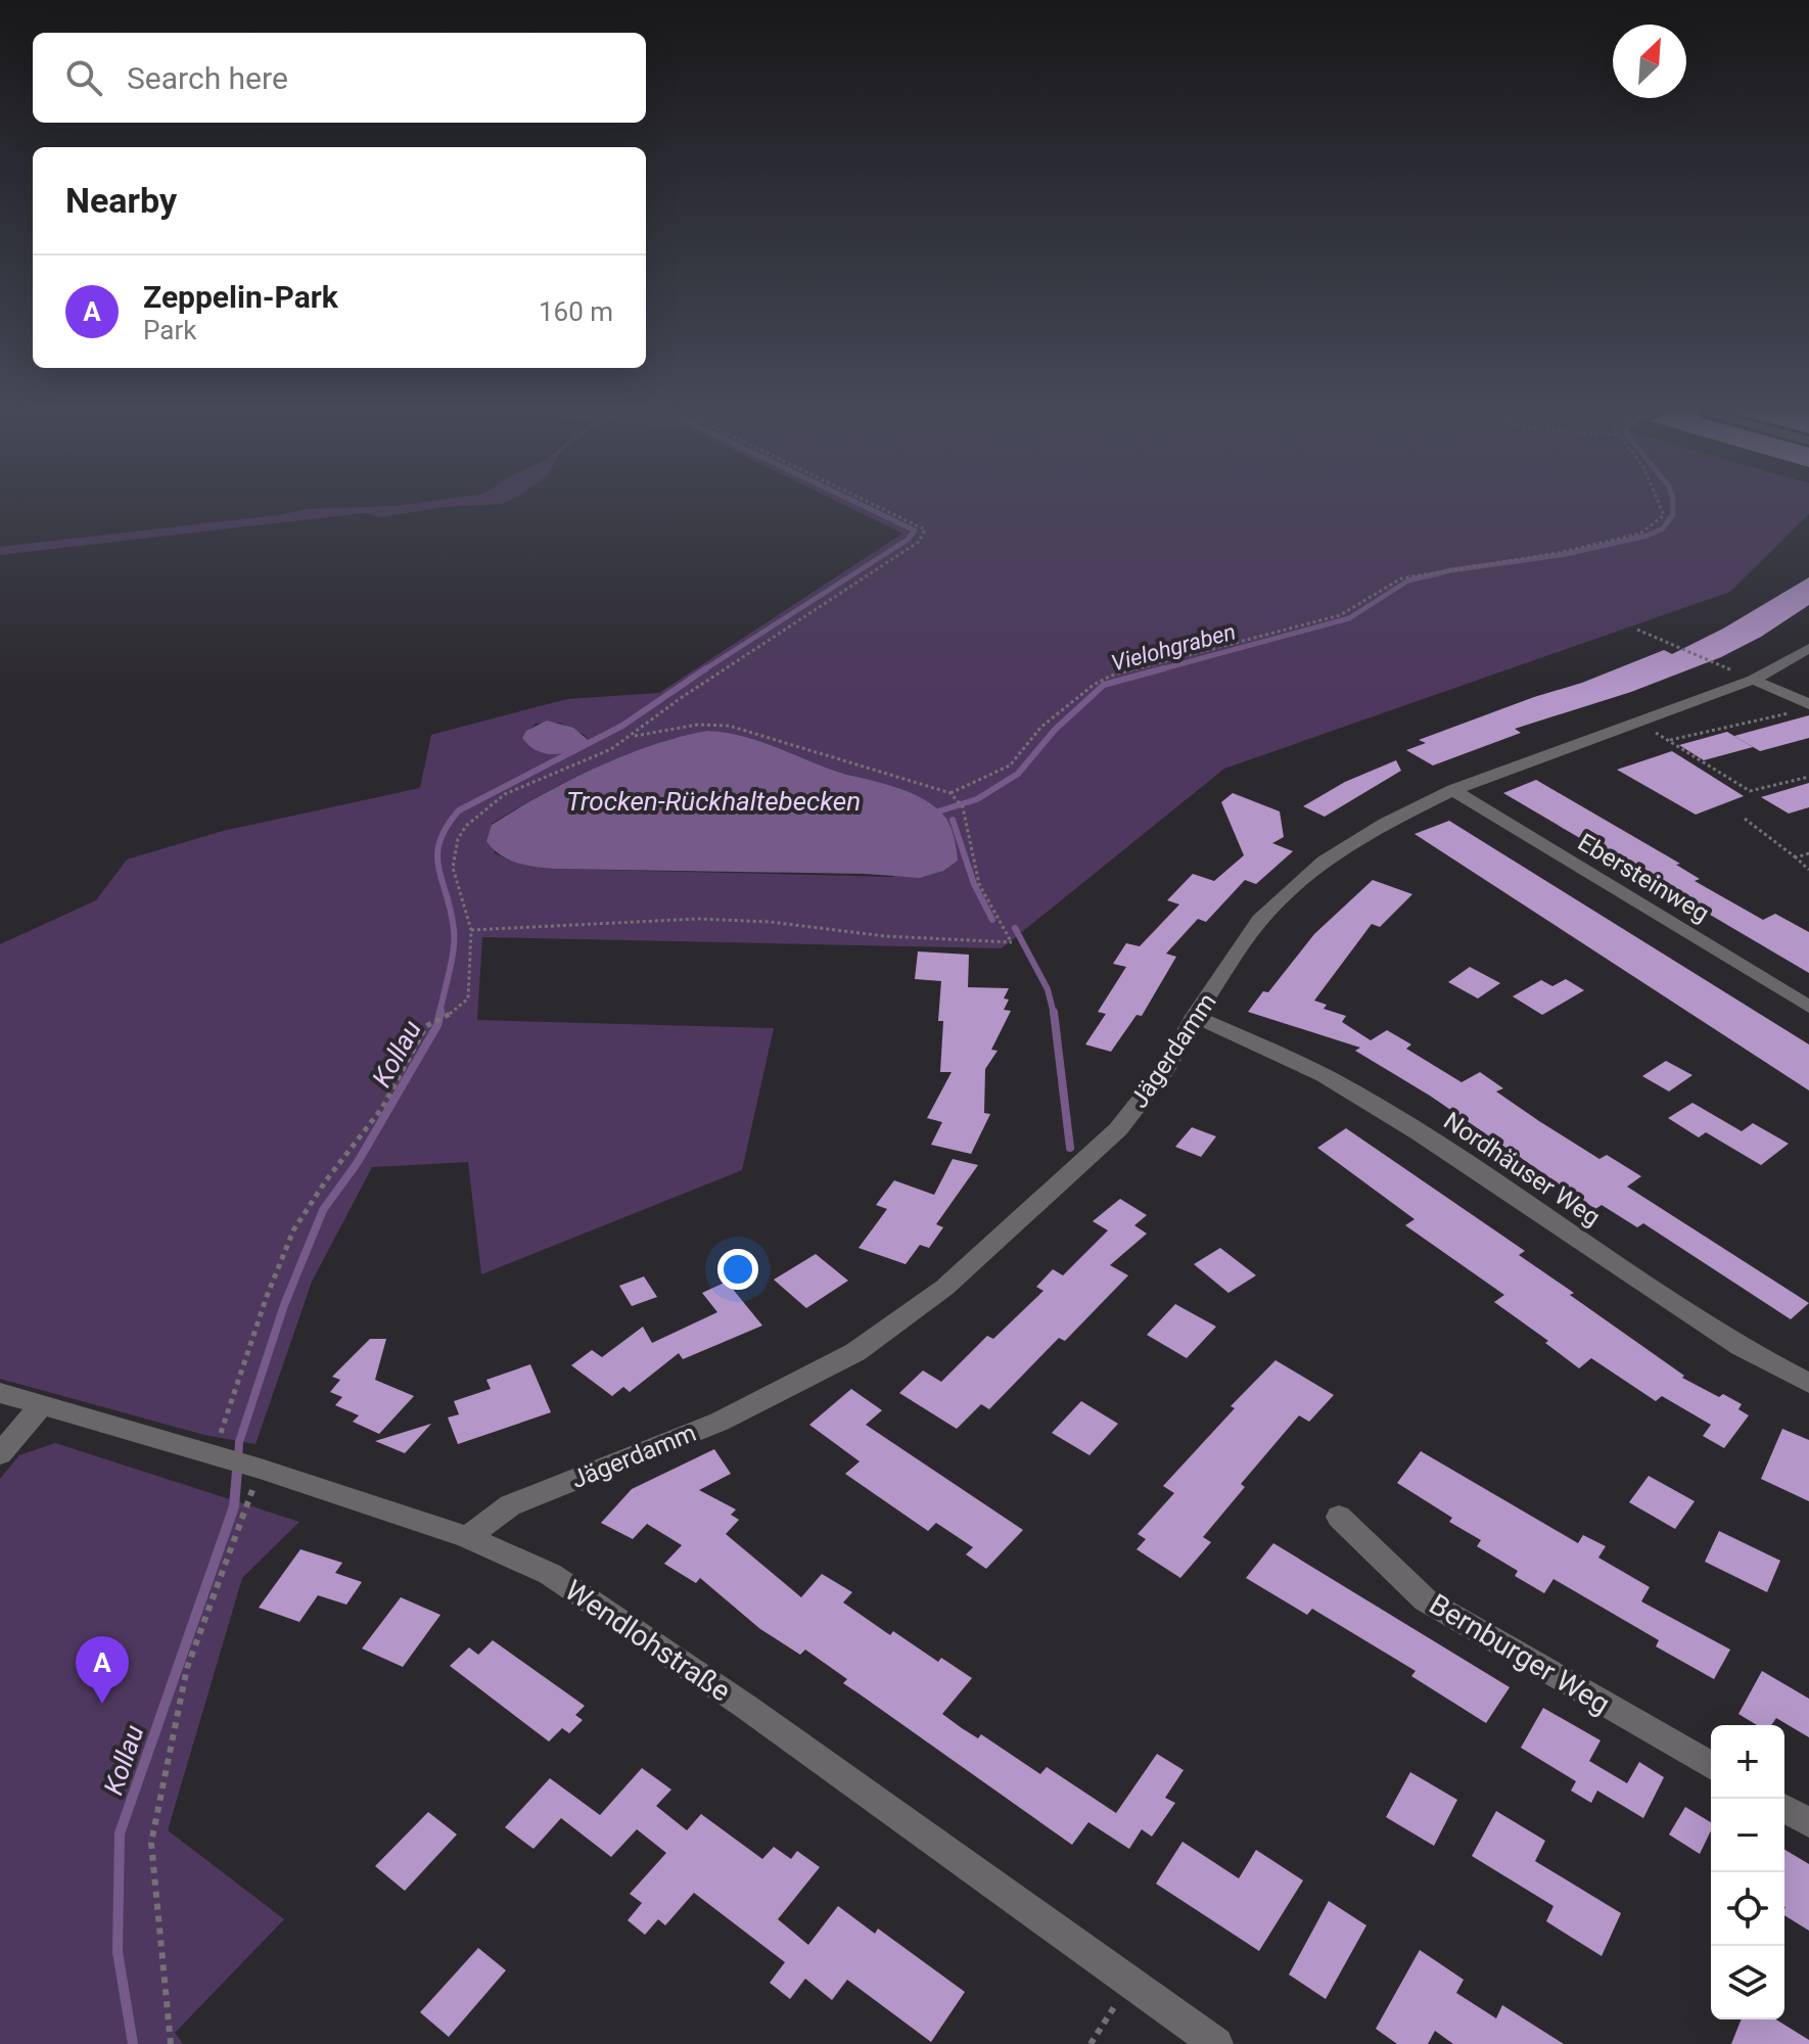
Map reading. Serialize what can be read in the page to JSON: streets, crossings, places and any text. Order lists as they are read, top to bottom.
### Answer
{
  "streets": {
    "street": [
      "Ebersteinweg",
      "Jägerdamm",
      "Nordhäuser Weg",
      "Wendlohstraße",
      "Bernburger Weg"
    ]
  },
  "crossings": [
    ["Ebersteinweg", "Jägerdamm"],
    ["Jägerdamm", "Nordhäuser Weg"],
    ["Jägerdamm", "Wendlohstraße"]
  ],
  "water": ["Vielohgraben", "Trocken-Rückhaltebecken", "Kollau"],
  "north": "top right",
  "page": {
    "search": "Search here",
    "heading": "Nearby",
    "list": [
      {
        "mark": "A",
        "name": "Zeppelin-Park",
        "note": "Park",
        "value": "160 m"
      }
    ],
    "pins": "A",
    "map_buttons": ["+", "−"]
  }
}
